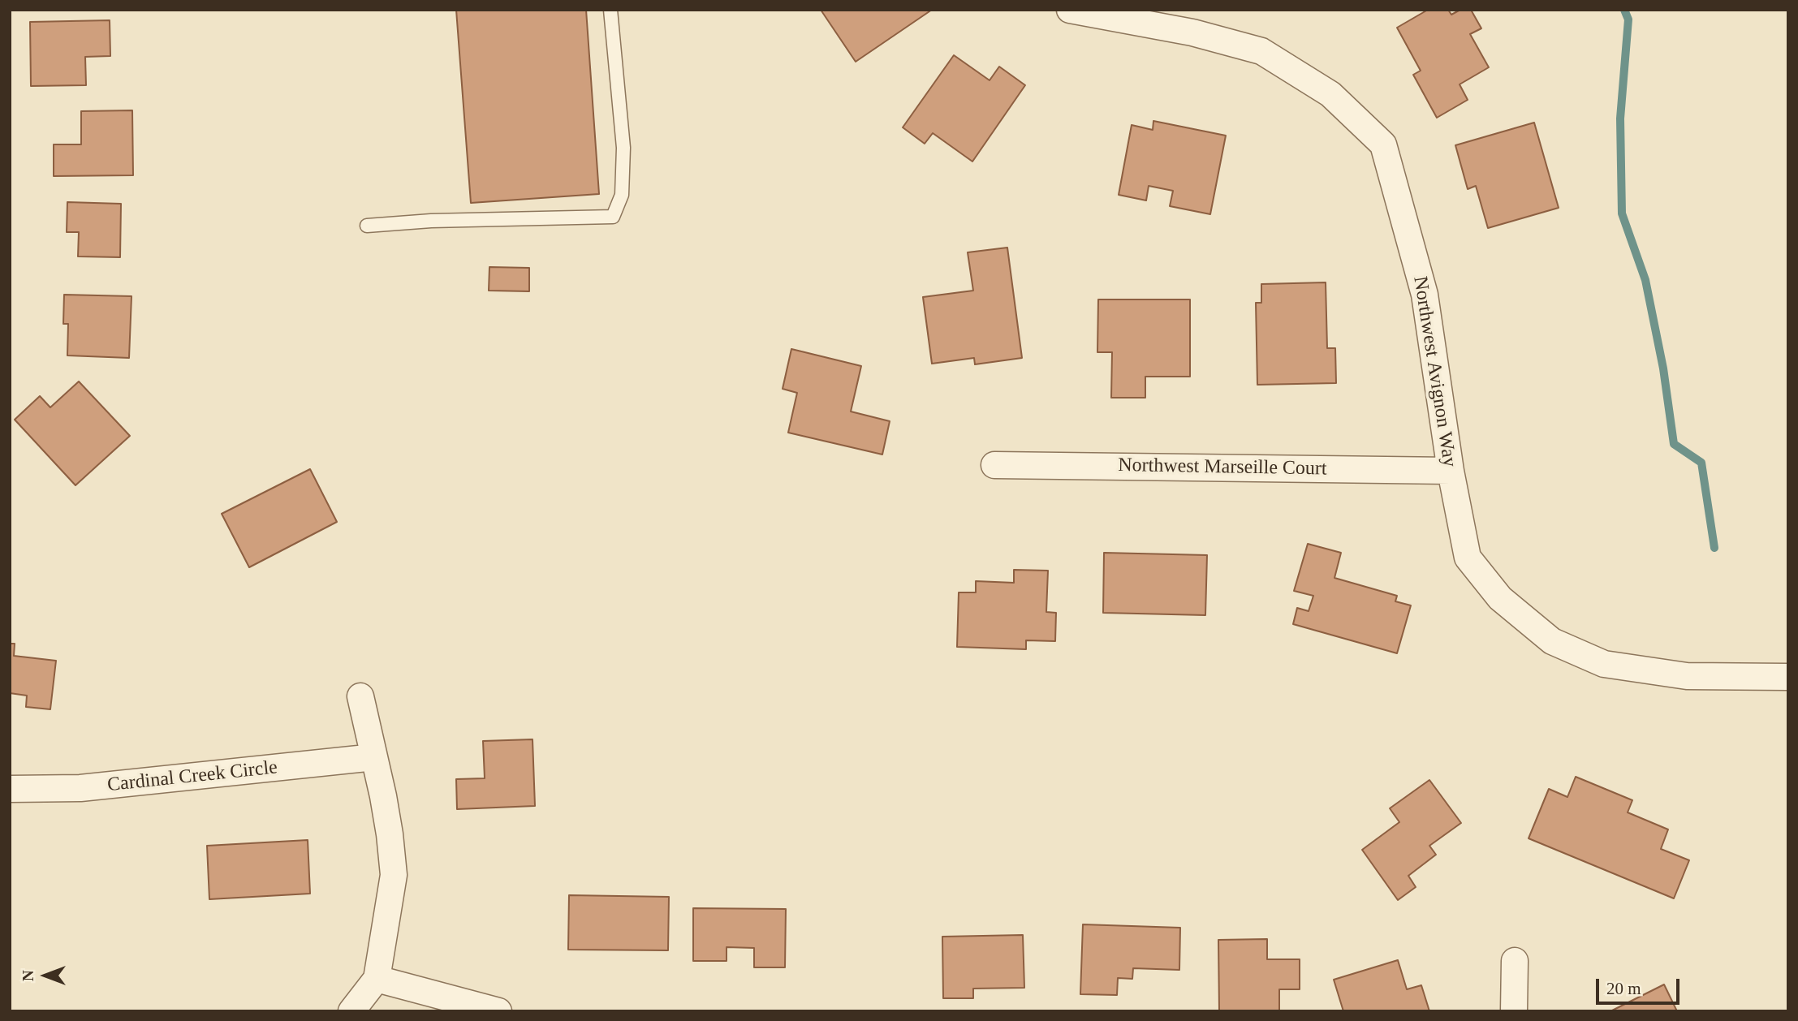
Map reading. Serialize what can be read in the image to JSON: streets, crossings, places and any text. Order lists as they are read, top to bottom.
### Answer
{
  "streets": {
    "street": ["Northwest Avignon Way", "Northwest Marseille Court", "Cardinal Creek Circle"]
  },
  "crossings": [
    ["Northwest Avignon Way", "Northwest Marseille Court"]
  ],
  "scale_bar": "20 m",
  "north": "left"
}
